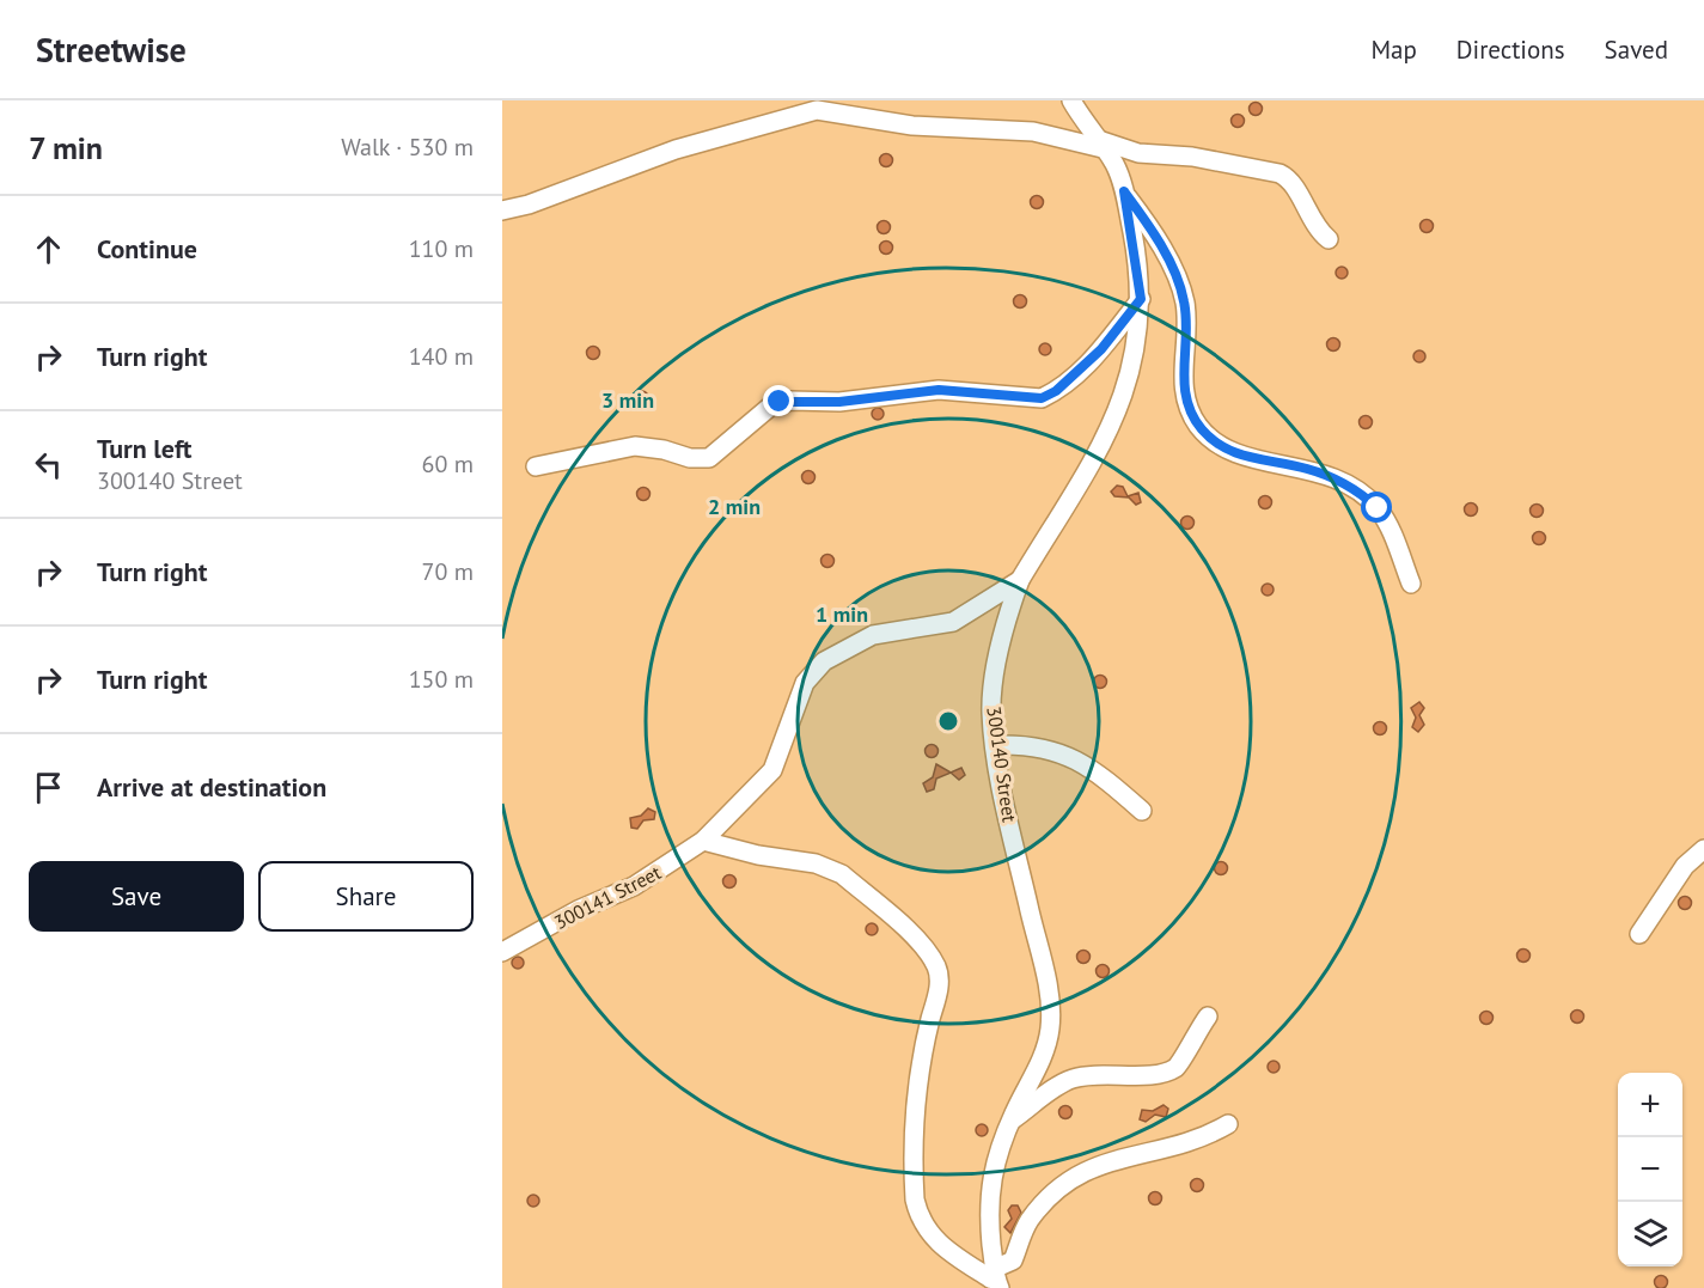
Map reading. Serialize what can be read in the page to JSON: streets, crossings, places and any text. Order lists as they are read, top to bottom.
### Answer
{
  "streets": {
    "street": ["300140 Street", "300141 Street"]
  },
  "crossings": [
    ["300140 Street", "300141 Street"]
  ],
  "page": {
    "header": "Streetwise",
    "nav": ["Map", "Directions", "Saved"],
    "heading": ["7 min", "Walk · 530 m"],
    "list": [
      ["Continue", "110 m"],
      ["Turn right", "140 m"],
      ["Turn left", "300140 Street", "60 m"],
      ["Turn right", "70 m"],
      ["Turn right", "150 m"],
      "Arrive at destination"
    ],
    "buttons": ["Save", "Share"],
    "map_buttons": ["+", "−"]
  },
  "rings": ["3 min", "2 min", "1 min"]
}
